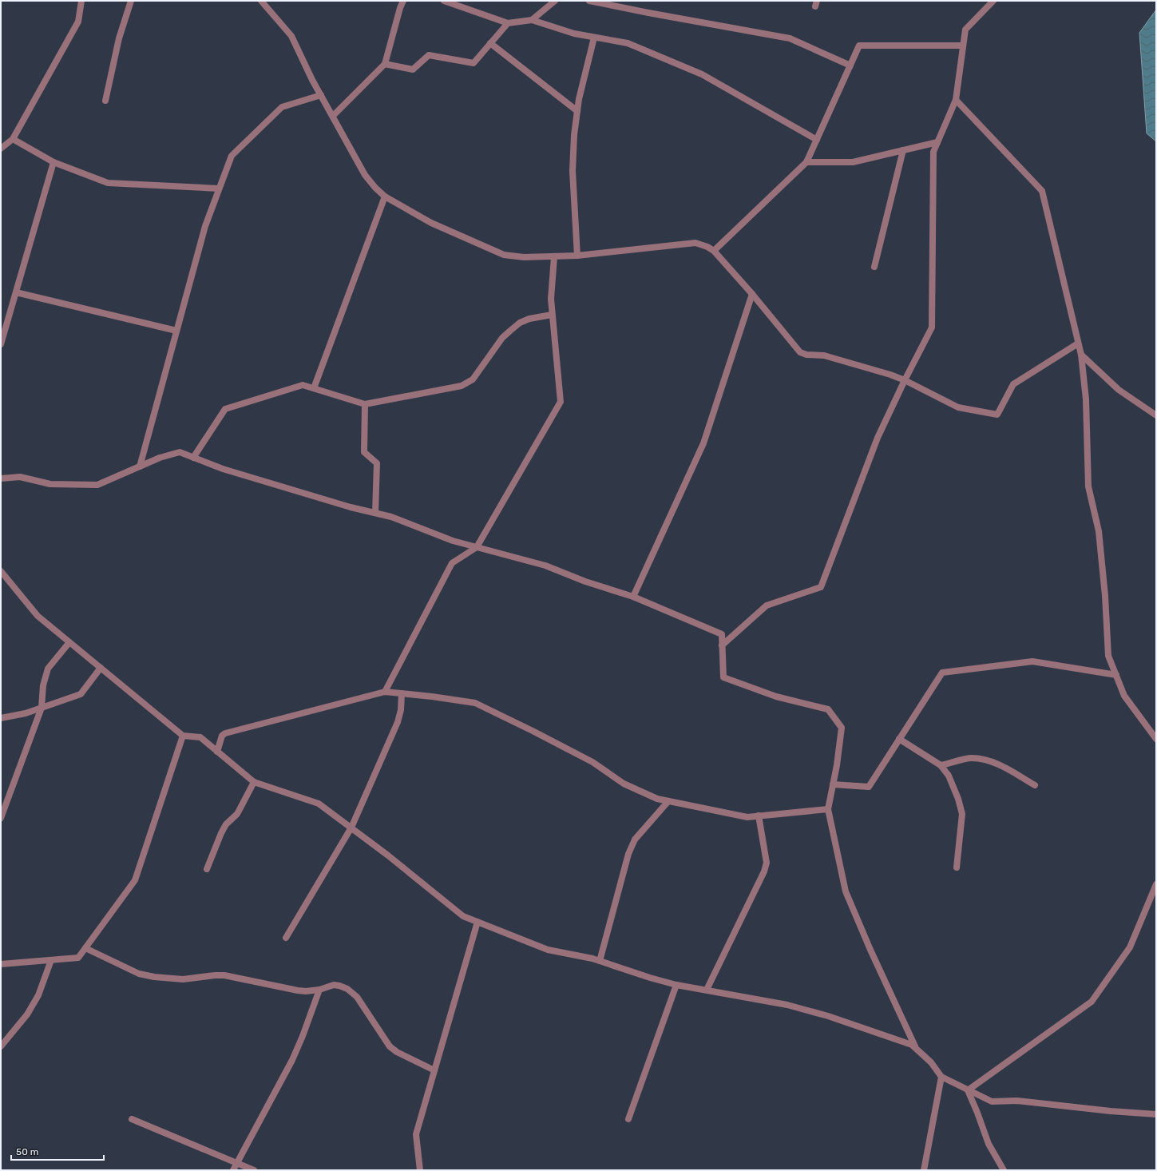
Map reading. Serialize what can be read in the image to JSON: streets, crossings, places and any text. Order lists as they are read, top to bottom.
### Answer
{
  "scale_bar": "50 m"
}
